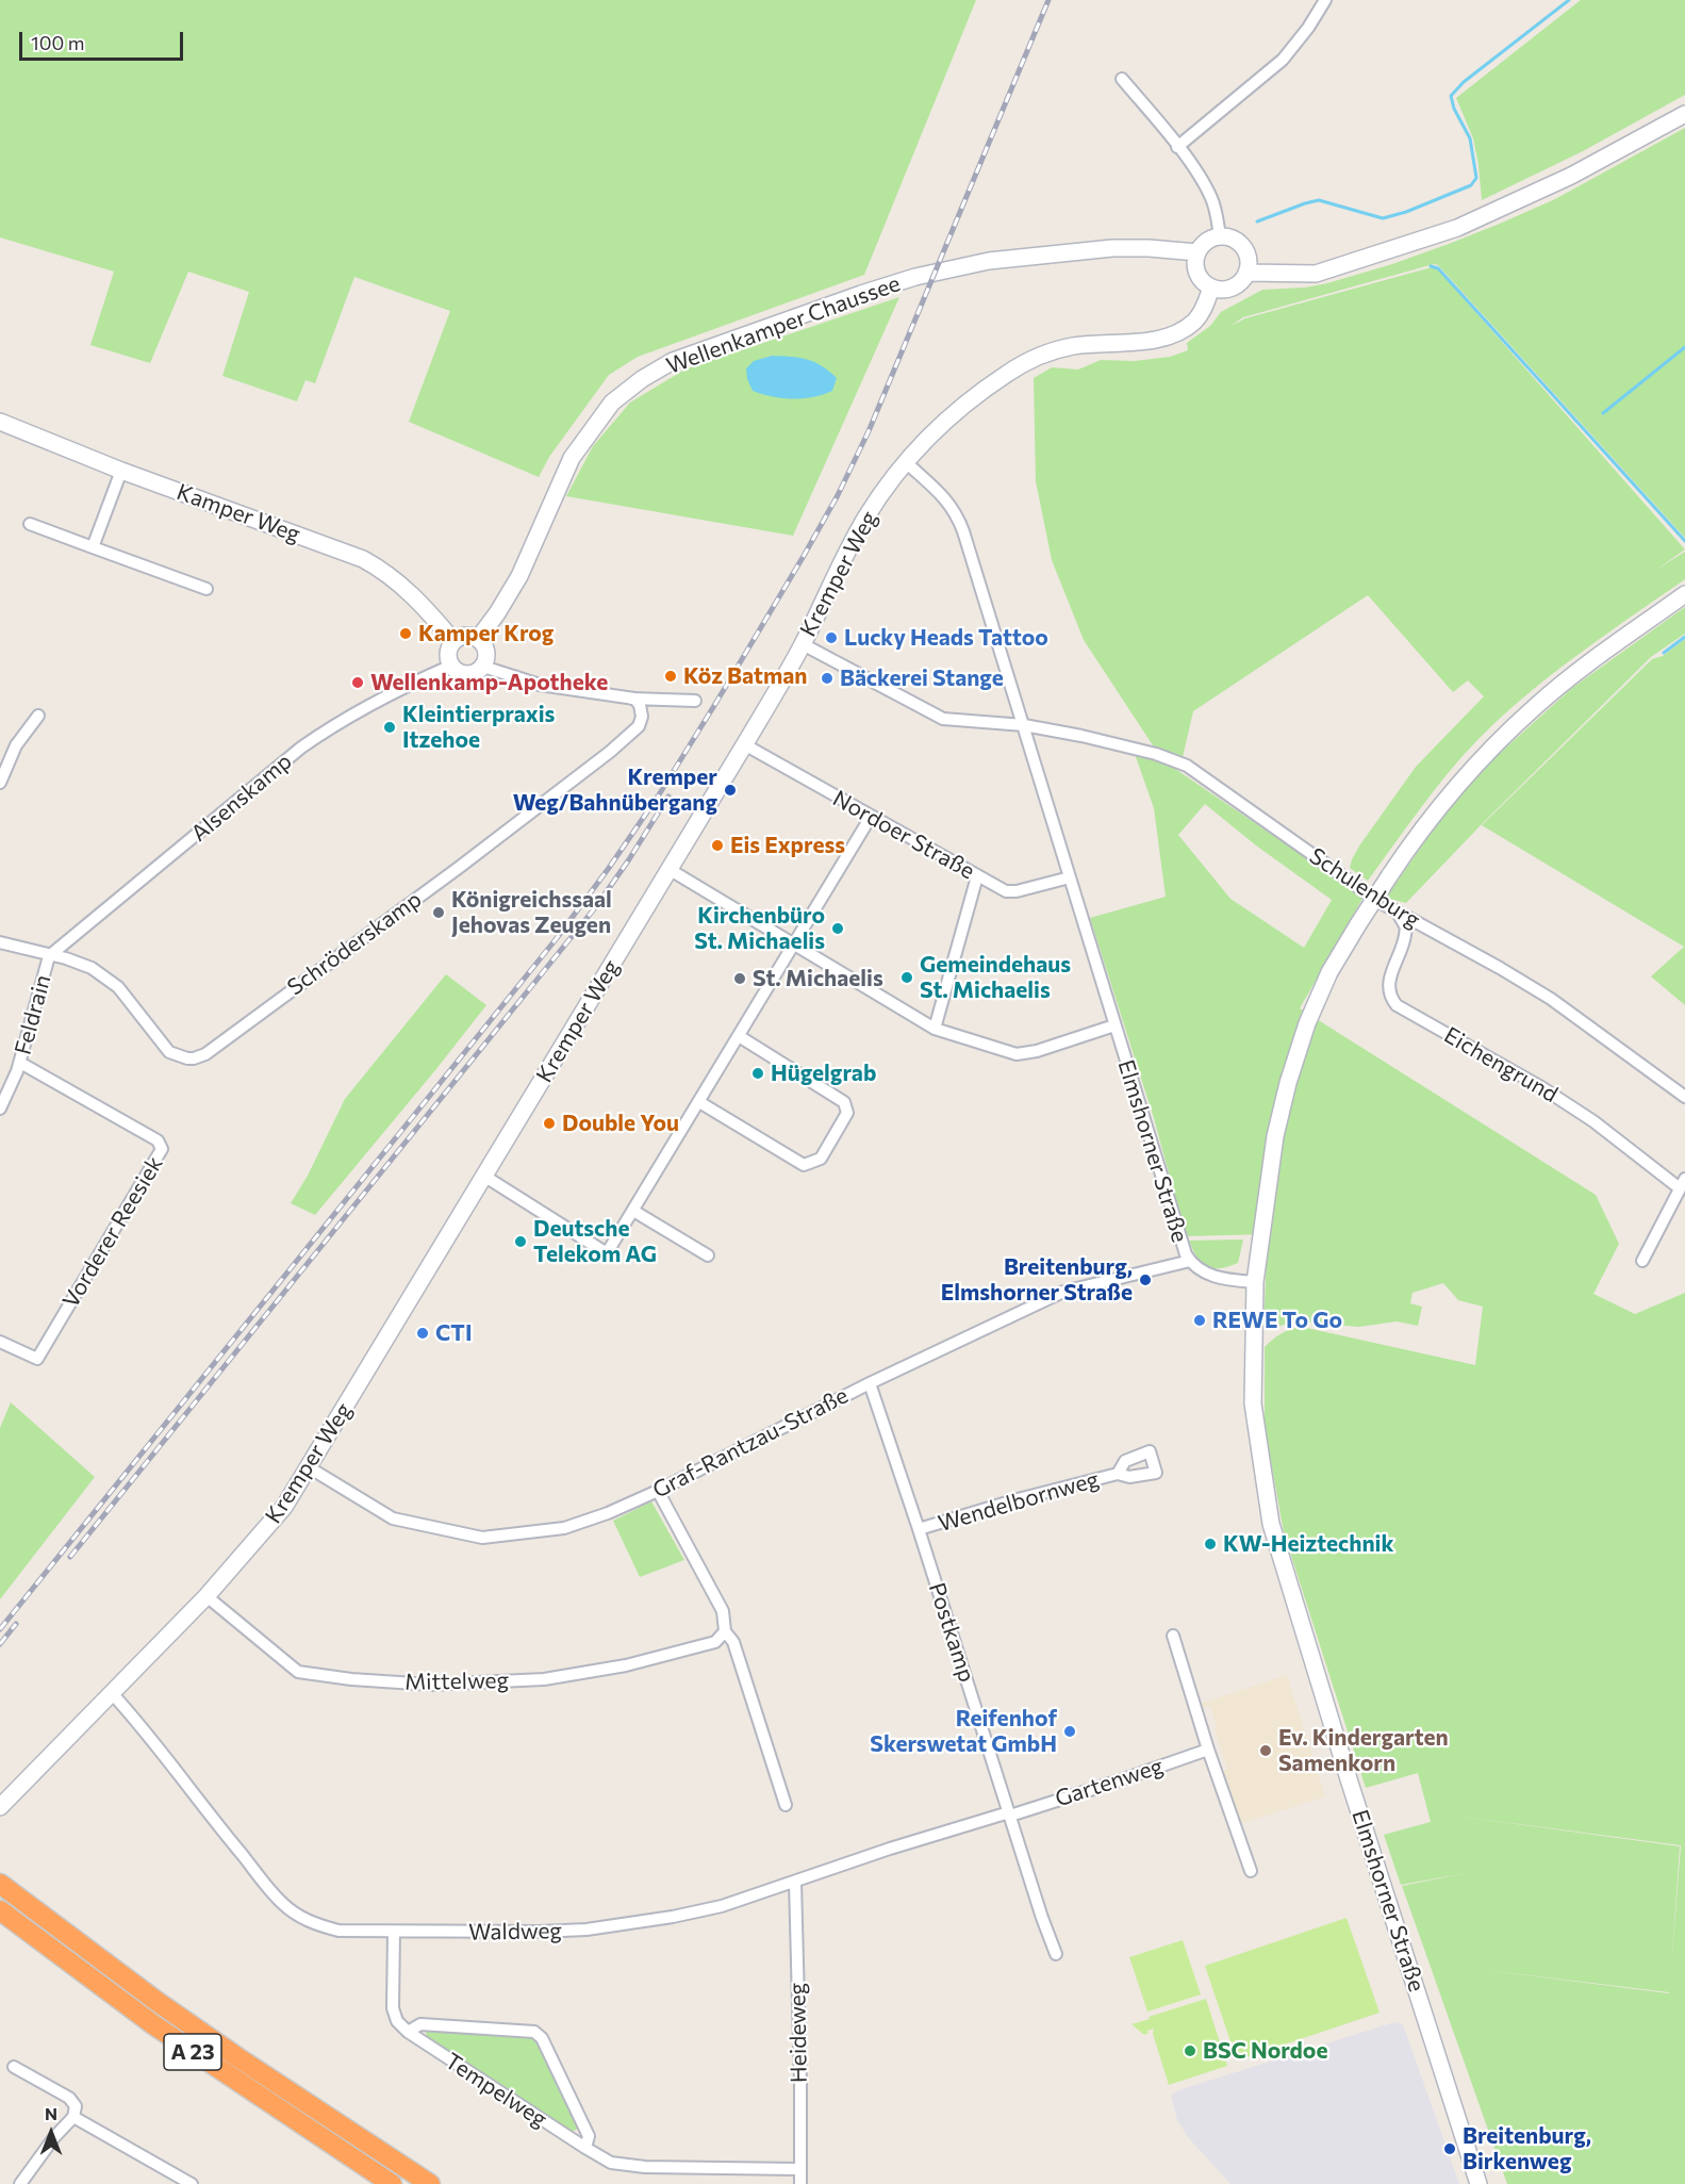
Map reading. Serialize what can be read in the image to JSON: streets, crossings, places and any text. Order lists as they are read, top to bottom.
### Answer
{
  "streets": {
    "highway": ["A 23"],
    "main road": [
      "Wellenkamper Chaussee",
      "Kamper Weg",
      "Kremper Weg",
      "Elmshorner Straße"
    ],
    "street": [
      "Alsenskamp",
      "Nordoer Straße",
      "Schulenburg",
      "Schröderskamp",
      "Feldrain",
      "Eichengrund",
      "Vorderer Reesiek",
      "Graf-Rantzau-Straße",
      "Wendelbornweg",
      "Postkamp",
      "Mittelweg",
      "Gartenweg",
      "Waldweg",
      "Heideweg",
      "Tempelweg"
    ]
  },
  "crossings": [
    ["Wellenkamper Chaussee", "Kamper Weg"],
    ["Wellenkamper Chaussee", "Kremper Weg"],
    ["Wellenkamper Chaussee", "Alsenskamp"],
    ["Kamper Weg", "Alsenskamp"],
    ["Kremper Weg", "Nordoer Straße"],
    ["Kremper Weg", "Schulenburg"],
    ["Kremper Weg", "Elmshorner Straße"],
    ["Kremper Weg", "Graf-Rantzau-Straße"],
    ["Kremper Weg", "Mittelweg"],
    ["Kremper Weg", "Waldweg"],
    ["Alsenskamp", "Schröderskamp"],
    ["Alsenskamp", "Feldrain"],
    ["Nordoer Straße", "Elmshorner Straße"],
    ["Schulenburg", "Eichengrund"],
    ["Schulenburg", "Elmshorner Straße"],
    ["Schröderskamp", "Feldrain"],
    ["Feldrain", "Vorderer Reesiek"],
    ["Elmshorner Straße", "Graf-Rantzau-Straße"],
    ["Graf-Rantzau-Straße", "Postkamp"],
    ["Wendelbornweg", "Postkamp"],
    ["Postkamp", "Gartenweg"],
    ["Postkamp", "Waldweg"],
    ["Gartenweg", "Waldweg"],
    ["Waldweg", "Heideweg"],
    ["Waldweg", "Tempelweg"],
    ["Heideweg", "Tempelweg"]
  ],
  "places": [
    "Kamper Krog",
    "Lucky Heads Tattoo",
    "Köz Batman",
    "Bäckerei Stange",
    "Wellenkamp-Apotheke",
    "Kleintierpraxis Itzehoe",
    "Kremper Weg/Bahnübergang",
    "Eis Express",
    "Königreichssaal Jehovas Zeugen",
    "Kirchenbüro St. Michaelis",
    "Gemeindehaus St. Michaelis",
    "St. Michaelis",
    "Hügelgrab",
    "Double You",
    "Deutsche Telekom AG",
    "Breitenburg, Elmshorner Straße",
    "REWE To Go",
    "CTI",
    "KW-Heiztechnik",
    "Reifenhof Skerswetat GmbH",
    "Ev. Kindergarten Samenkorn",
    "BSC Nordoe",
    "Breitenburg, Birkenweg"
  ],
  "scale_bar": "100 m",
  "north": "top"
}
